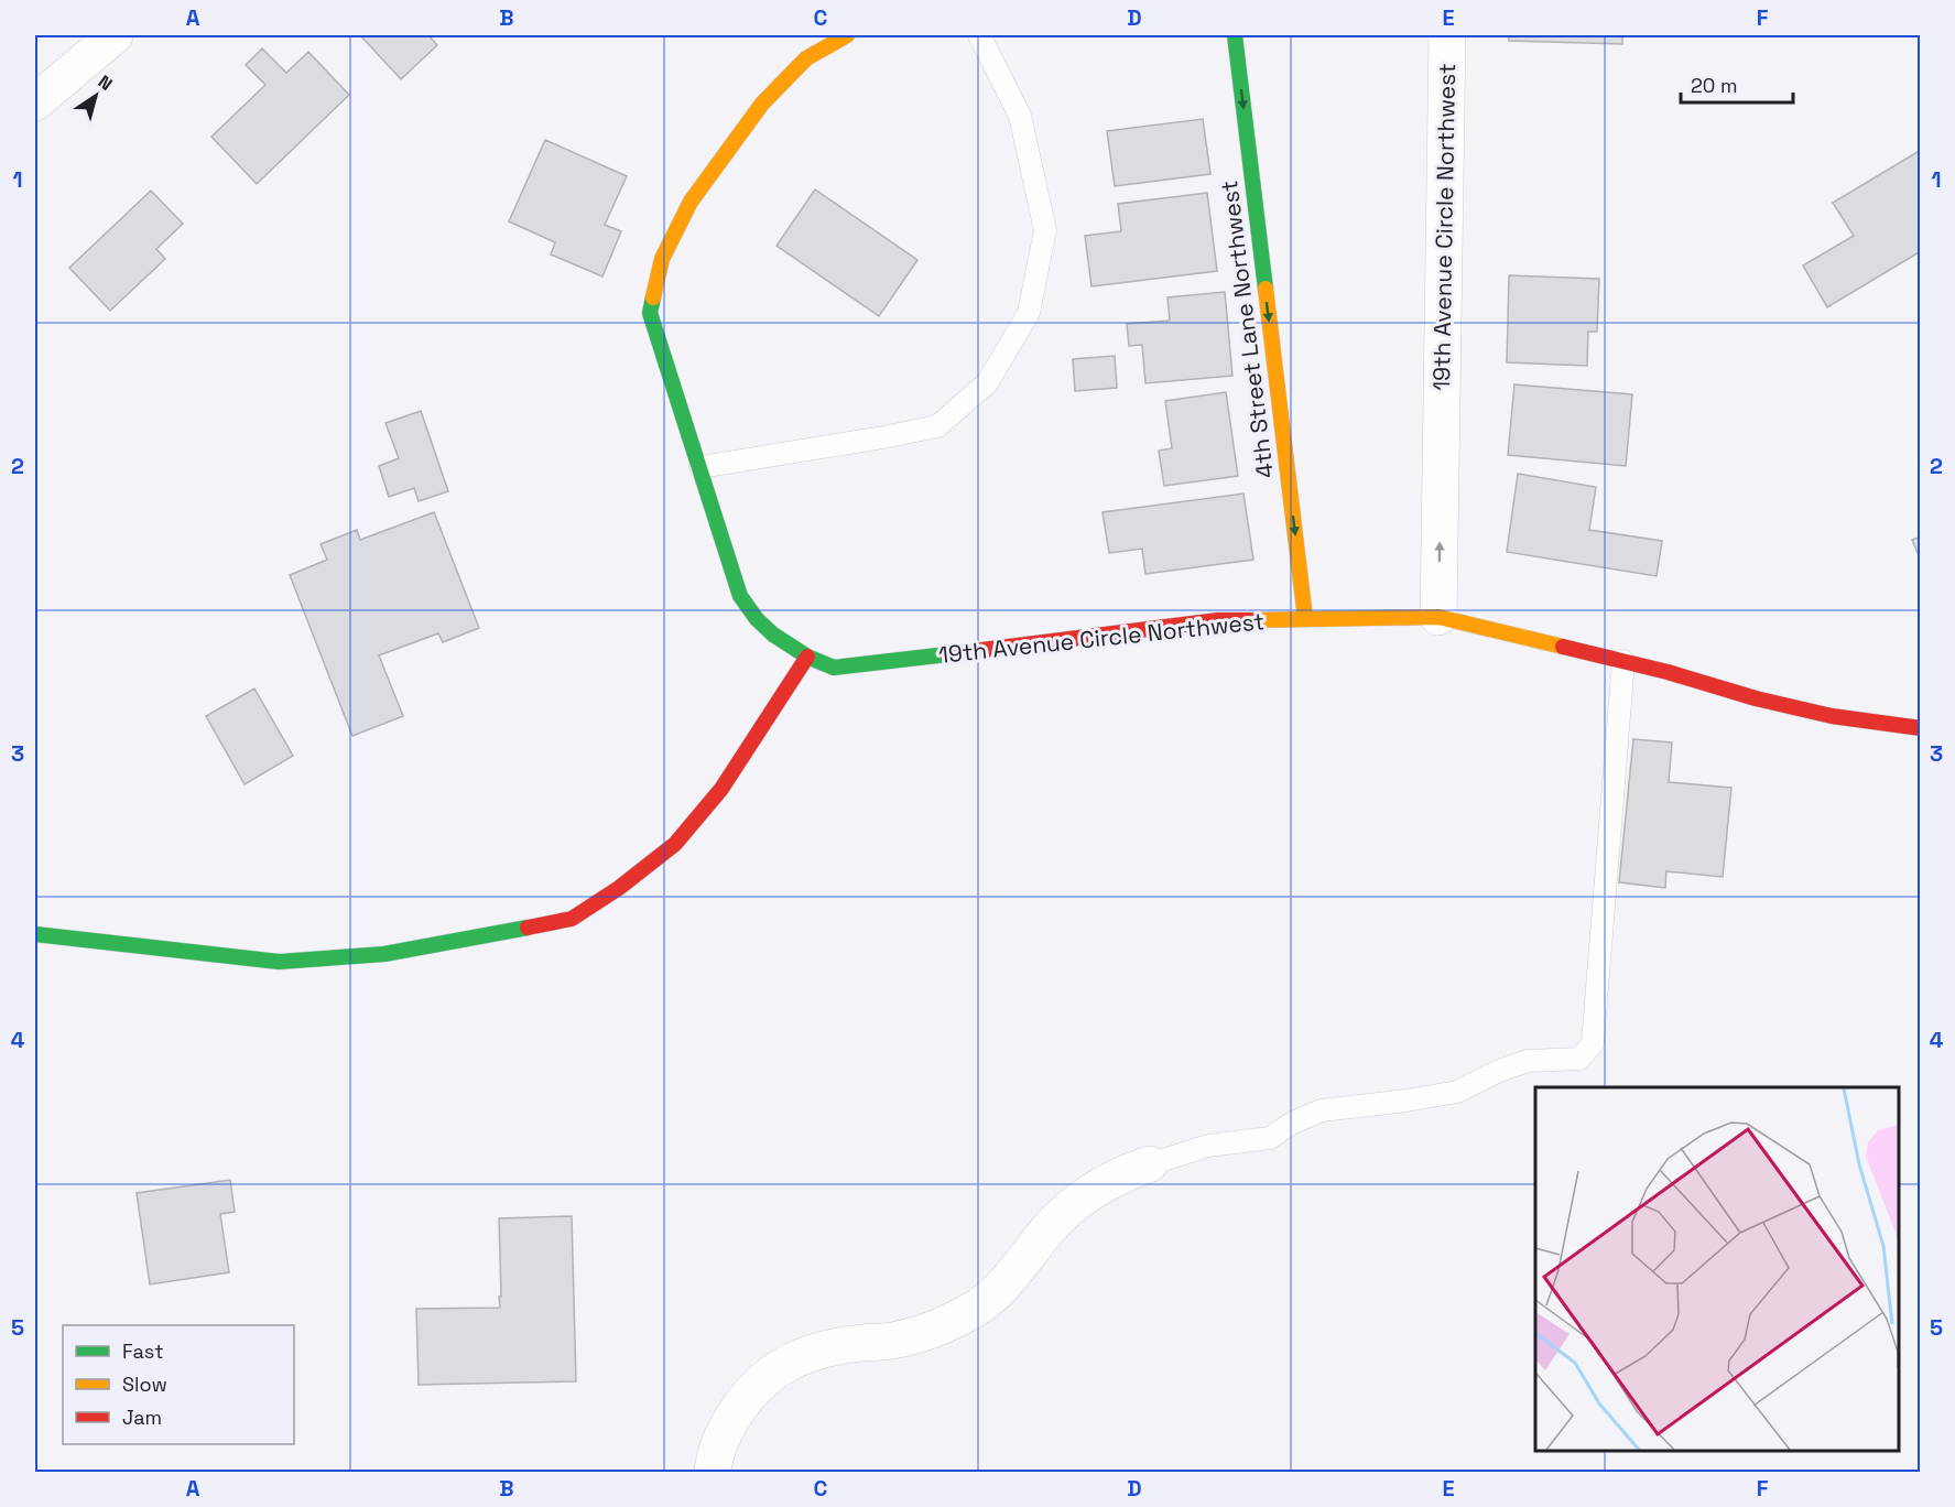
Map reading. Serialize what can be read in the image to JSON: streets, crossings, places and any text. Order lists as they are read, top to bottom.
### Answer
{
  "streets": {
    "street": ["19th Avenue Circle Northwest", "4th Street Lane Northwest"]
  },
  "crossings": [
    ["19th Avenue Circle Northwest", "4th Street Lane Northwest"]
  ],
  "one_way": ["4th Street Lane Northwest"],
  "legend": ["Fast", "Slow", "Jam"],
  "scale_bar": "20 m",
  "north": "top right",
  "grid": {
    "columns": [
      "A",
      "B",
      "C",
      "D",
      "E",
      "F"
    ],
    "rows": [
      "1",
      "2",
      "3",
      "4",
      "5"
    ]
  }
}
